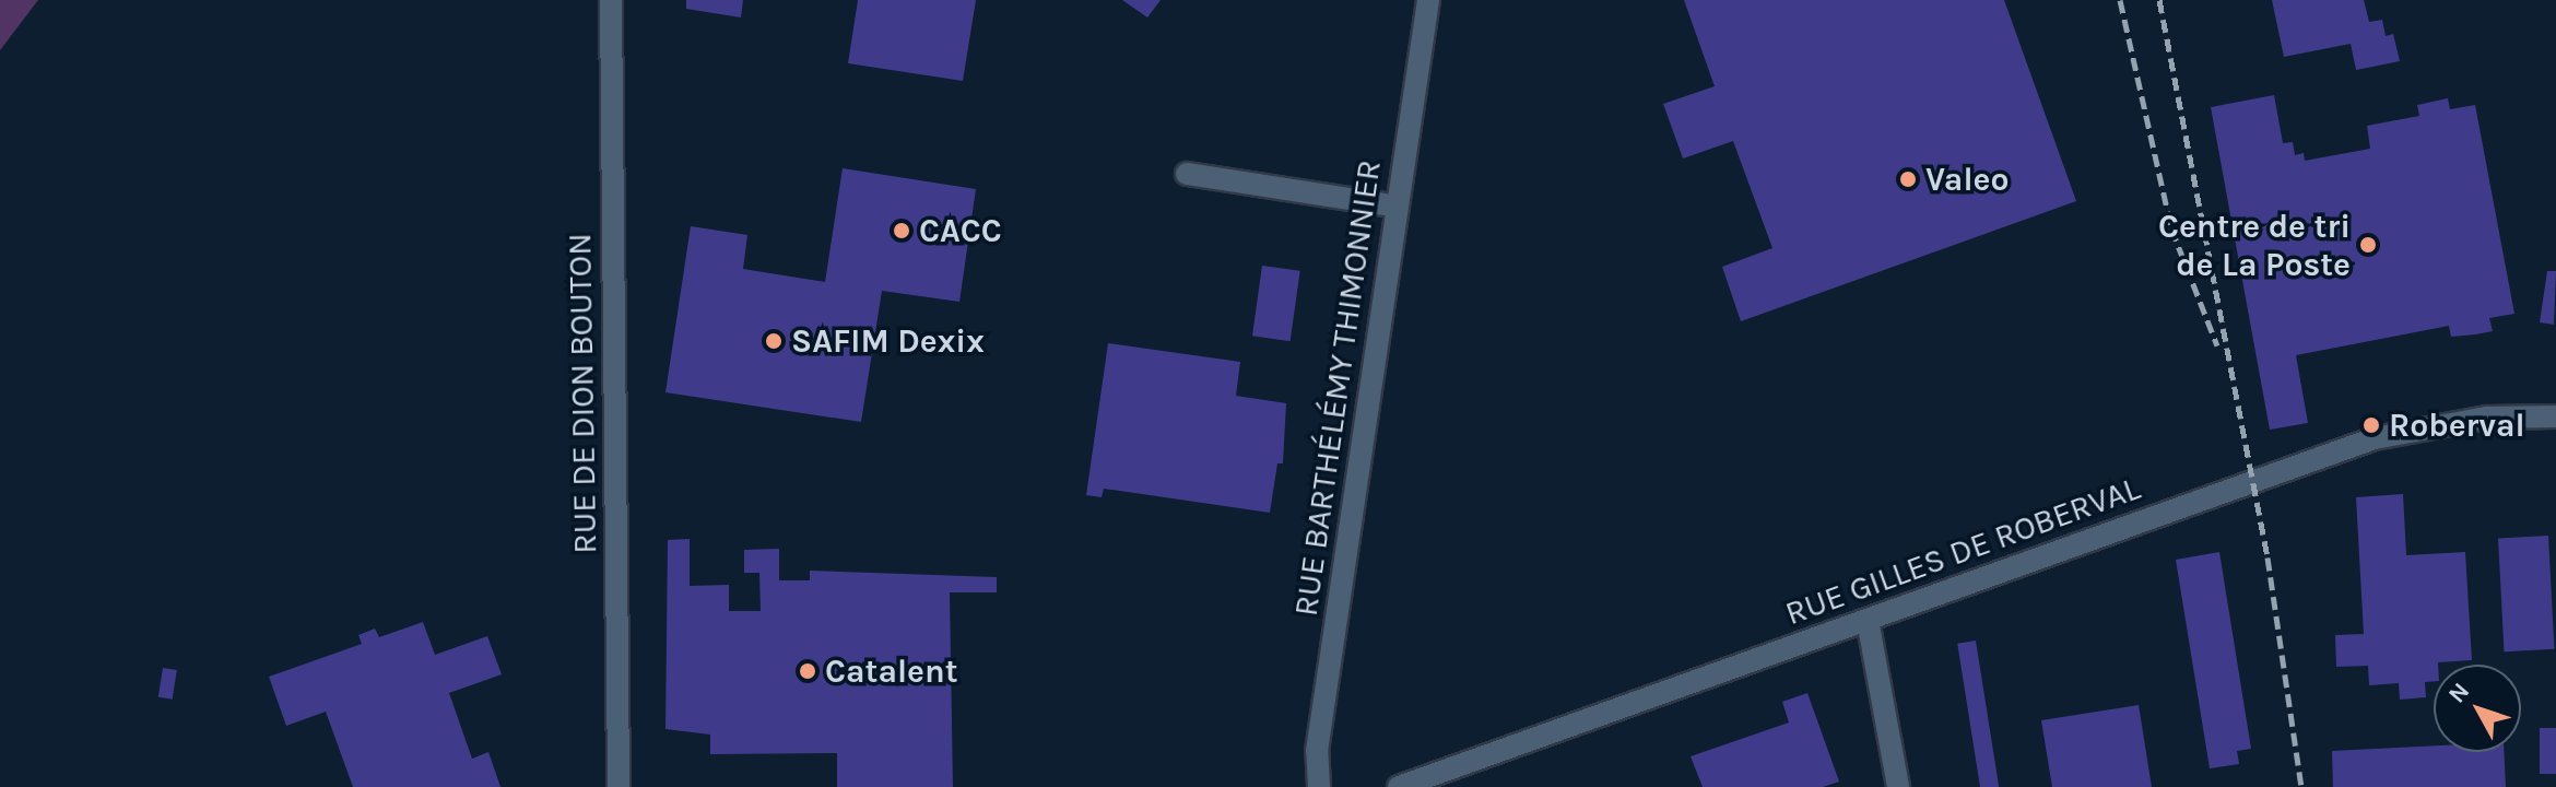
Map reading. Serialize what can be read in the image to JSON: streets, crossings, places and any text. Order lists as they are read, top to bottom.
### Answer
{
  "streets": {
    "street": ["RUE BARTHÉLÉMY THIMONNIER", "RUE DE DION BOUTON", "RUE GILLES DE ROBERVAL"]
  },
  "places": [
    "Valeo",
    "CACC",
    "Centre de tri de La Poste",
    "SAFIM Dexix",
    "Roberval",
    "Catalent"
  ],
  "north": "top left"
}
